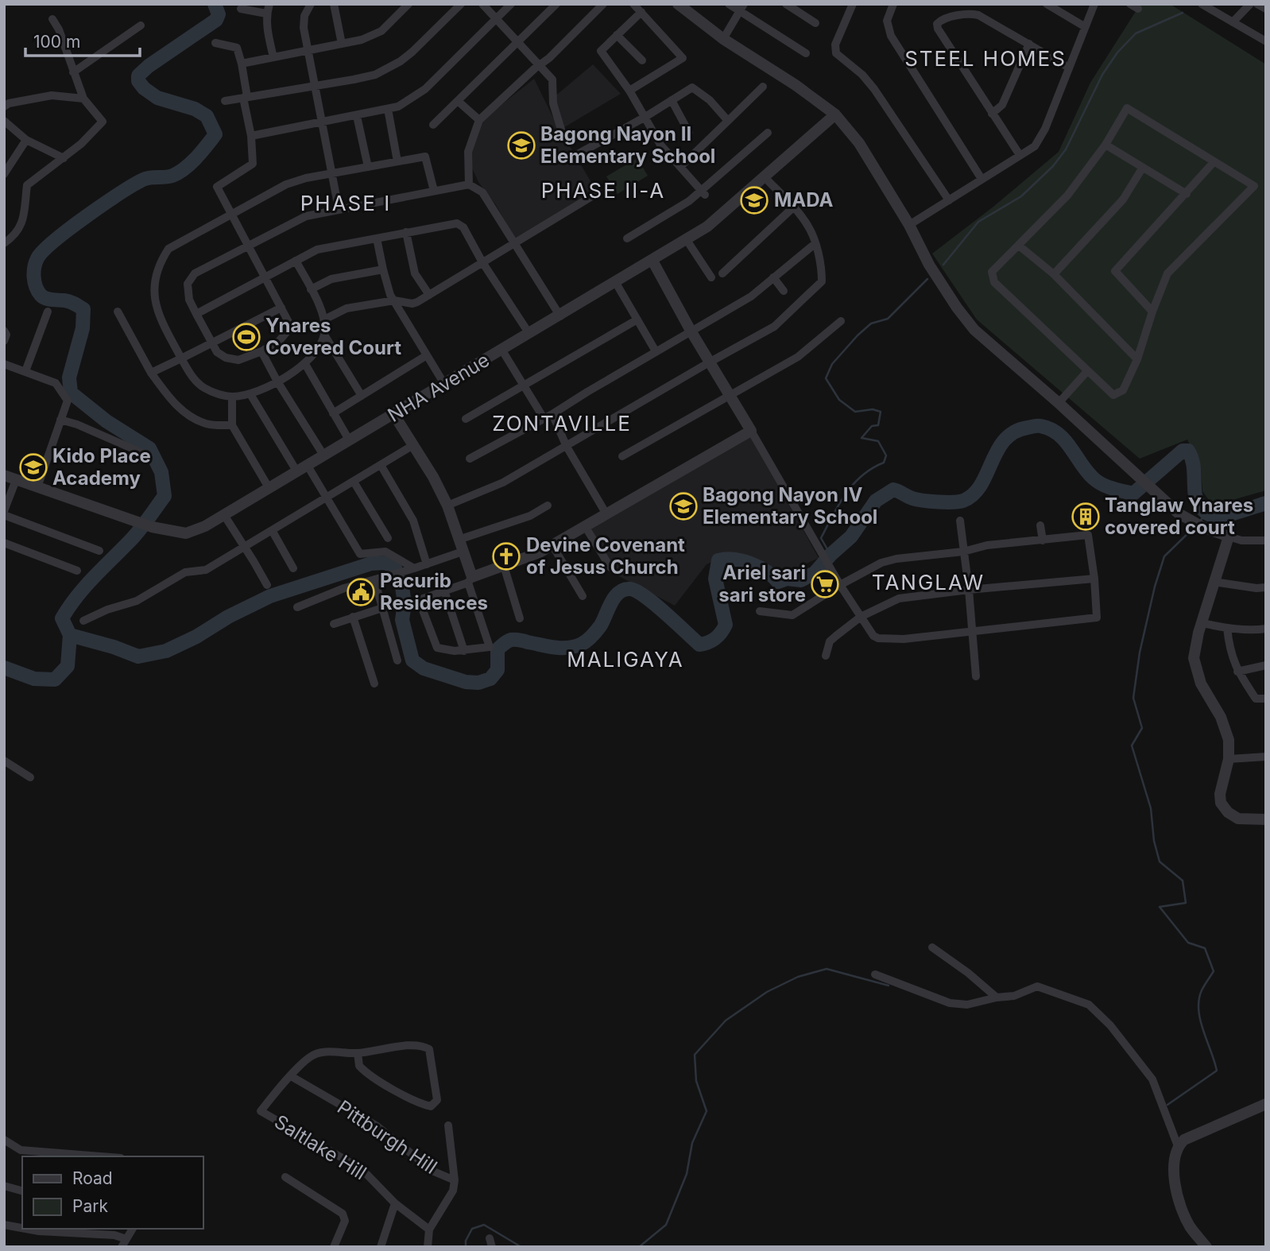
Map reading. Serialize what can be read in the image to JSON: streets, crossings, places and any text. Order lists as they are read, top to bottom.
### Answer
{
  "streets": {
    "street": ["NHA Avenue", "Pittburgh Hill", "Saltlake Hill"]
  },
  "crossings": [
    ["Pittburgh Hill", "Saltlake Hill"]
  ],
  "districts": [
    "STEEL HOMES",
    "PHASE II-A",
    "PHASE I",
    "ZONTAVILLE",
    "TANGLAW",
    "MALIGAYA"
  ],
  "places": {
    "school or university": [
      "Bagong Nayon II Elementary School",
      "MADA",
      "Kido Place Academy",
      "Bagong Nayon IV Elementary School"
    ],
    "sports": ["Ynares Covered Court"],
    "building": ["Tanglaw Ynares covered court"],
    "church": ["Devine Covenant of Jesus Church"],
    "supermarket": ["Ariel sari sari store"],
    "public building": ["Pacurib Residences"]
  },
  "legend": ["Road", "Park"],
  "scale_bar": "100 m"
}
